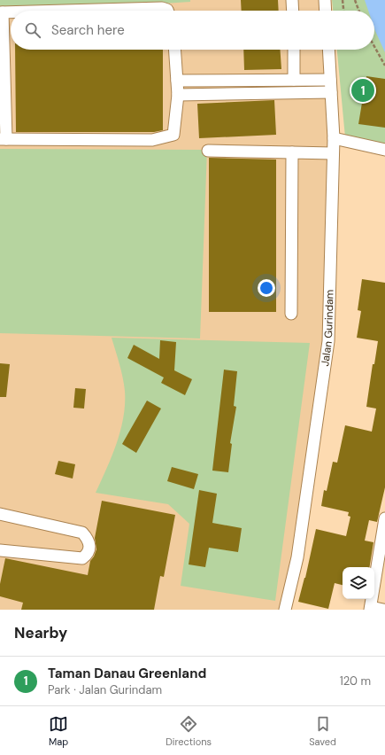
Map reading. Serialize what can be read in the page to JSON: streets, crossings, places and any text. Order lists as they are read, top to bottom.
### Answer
{
  "streets": {
    "street": ["Jalan Gurindam"]
  },
  "page": {
    "search": "Search here",
    "pins": "1",
    "heading": "Nearby",
    "list": [
      {
        "mark": "1",
        "name": "Taman Danau Greenland",
        "note": "Park · Jalan Gurindam",
        "value": "120 m"
      }
    ],
    "nav": ["Map", "Directions", "Saved"]
  }
}
